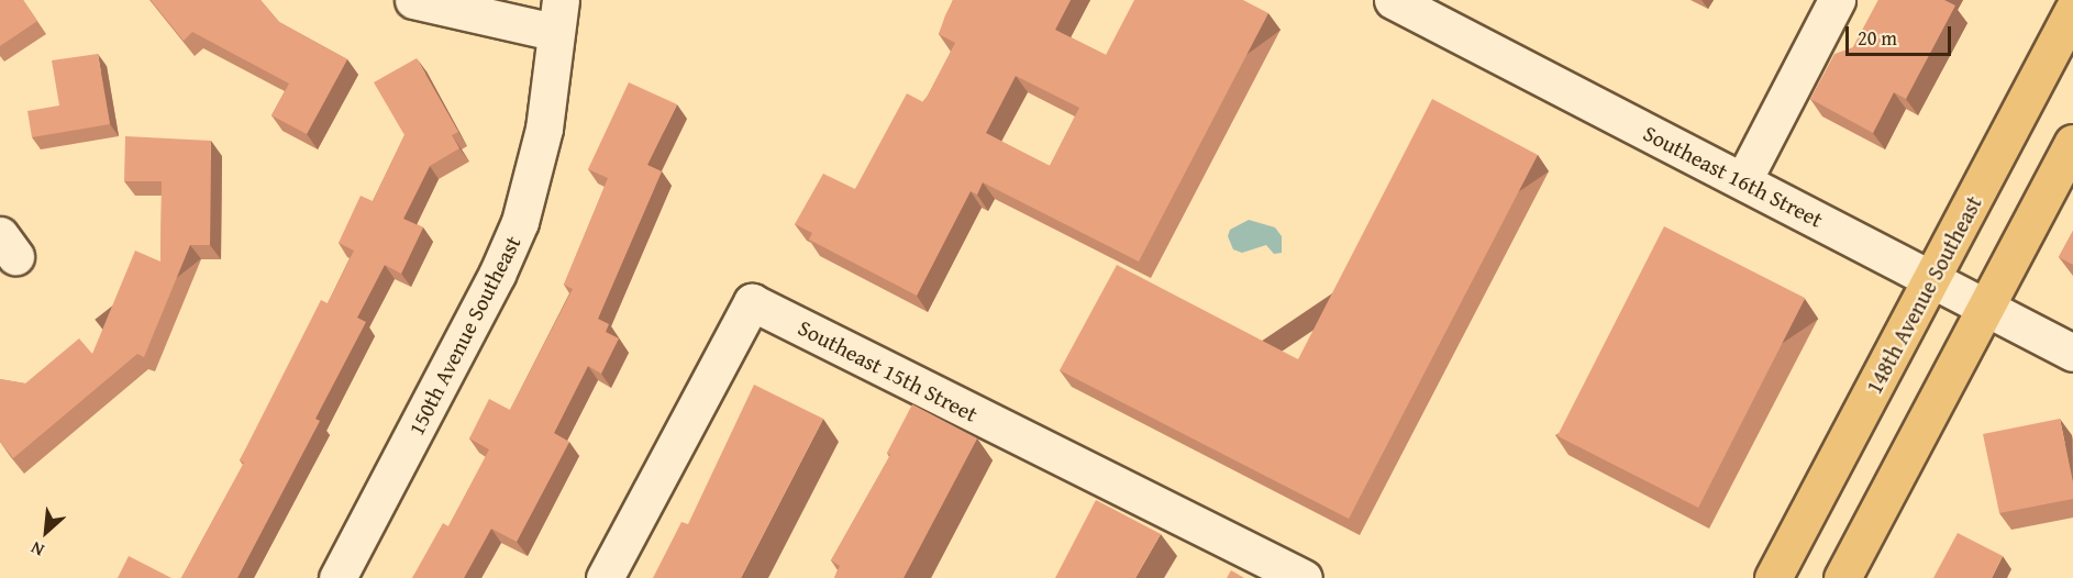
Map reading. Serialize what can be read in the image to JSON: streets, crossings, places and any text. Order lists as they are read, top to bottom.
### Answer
{
  "streets": {
    "main road": ["148th Avenue Southeast"],
    "street": ["Southeast 16th Street", "150th Avenue Southeast", "Southeast 15th Street"]
  },
  "crossings": [
    ["Southeast 16th Street", "148th Avenue Southeast"]
  ],
  "scale_bar": "20 m",
  "north": "bottom left"
}
